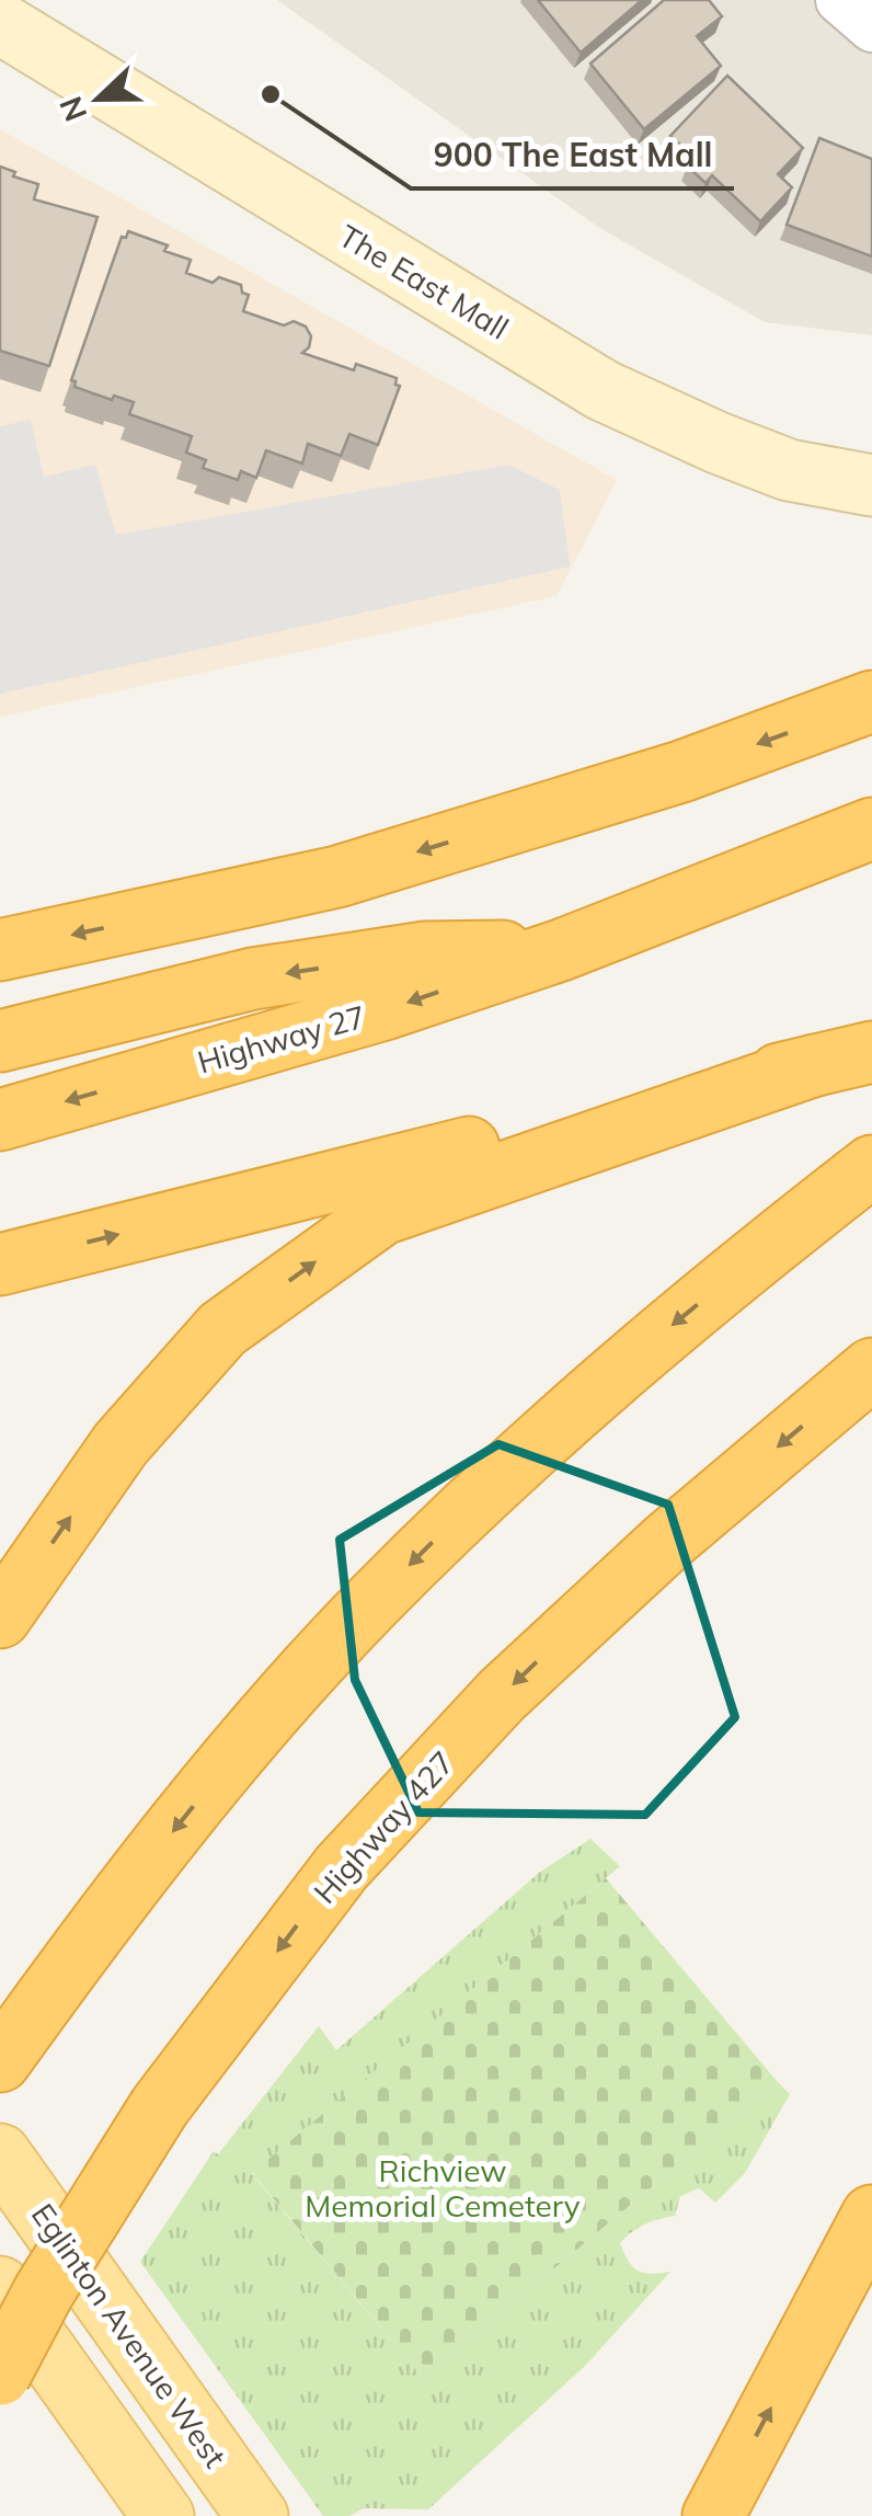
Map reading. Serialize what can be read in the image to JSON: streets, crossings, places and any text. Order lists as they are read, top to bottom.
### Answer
{
  "streets": {
    "highway": ["Highway 27", "Highway 427"],
    "main road": ["The East Mall", "Eglinton Avenue West"]
  },
  "parks": ["Richview Memorial Cemetery"],
  "places": ["900 The East Mall"],
  "north": "left"
}
